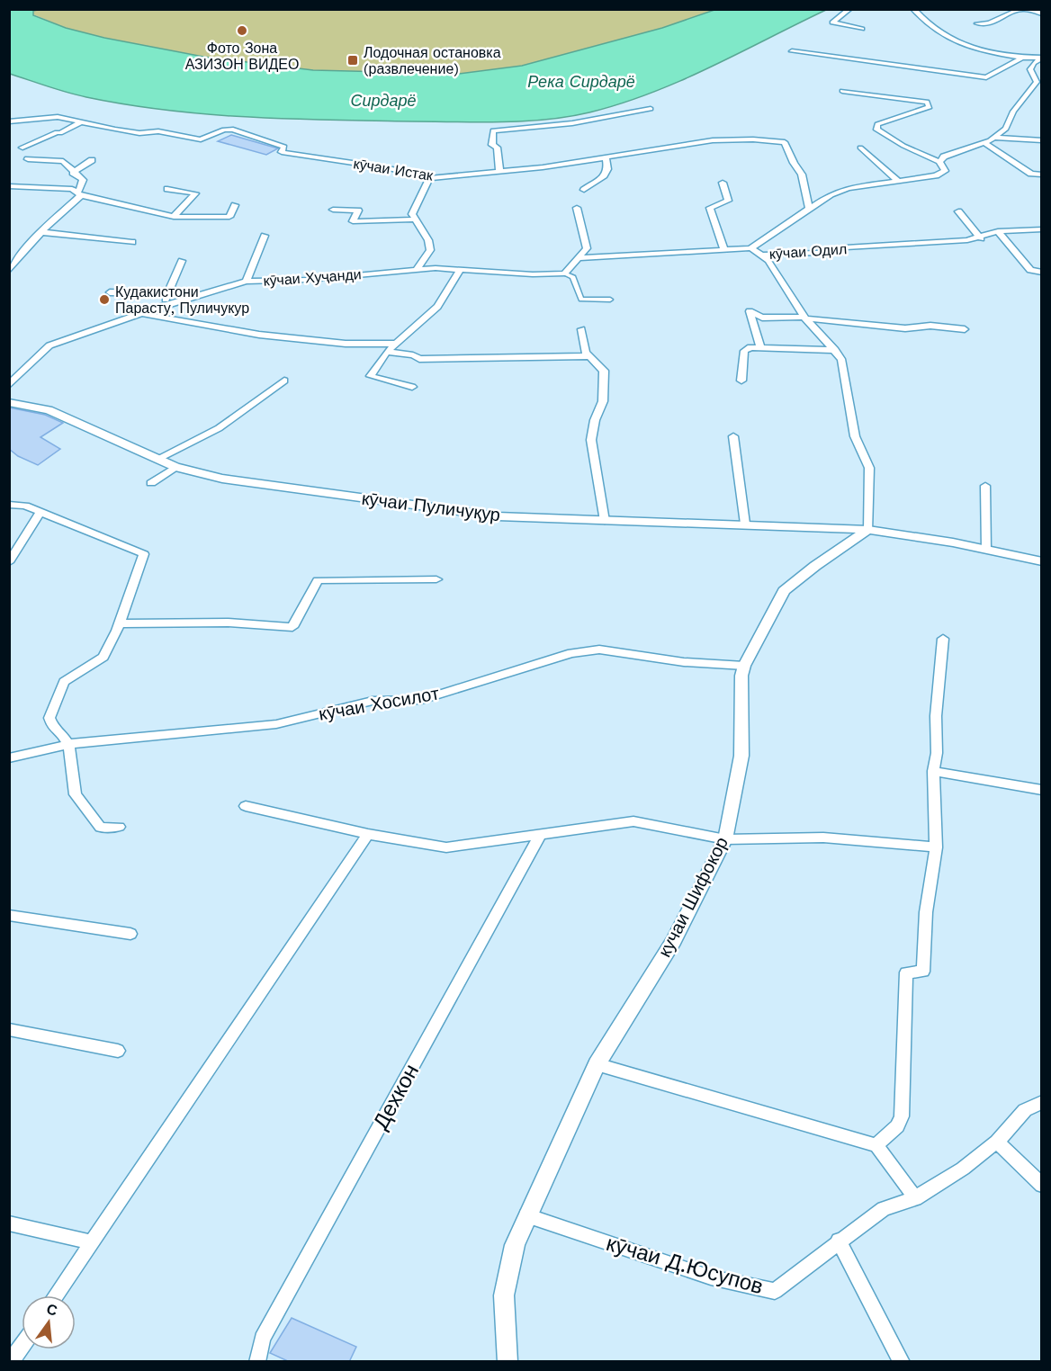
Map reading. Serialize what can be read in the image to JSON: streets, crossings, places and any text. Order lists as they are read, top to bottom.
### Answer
{
  "streets": {
    "street": [
      "кӯчаи Истак",
      "кӯчаи Одил",
      "кӯчаи Хуҷанди",
      "кӯчаи Пуличуқур",
      "кӯчаи Хосилот",
      "кучаи Шифокор",
      "Дехкон",
      "кӯчаи Д.Юсупов"
    ]
  },
  "crossings": [
    ["кӯчаи Истак", "кӯчаи Одил"],
    ["кӯчаи Пуличуқур", "кучаи Шифокор"],
    ["кӯчаи Хосилот", "кучаи Шифокор"],
    ["кучаи Шифокор", "кӯчаи Д.Юсупов"]
  ],
  "water": ["Река Сирдарё", "Сирдарё"],
  "places": {
    "other": ["Фото Зона АЗИЗОН ВИДЕО", "Кудакистони Парасту, Пуличукур"],
    "transit": ["Лодочная остановка (развлечение)"]
  },
  "north": "top"
}
